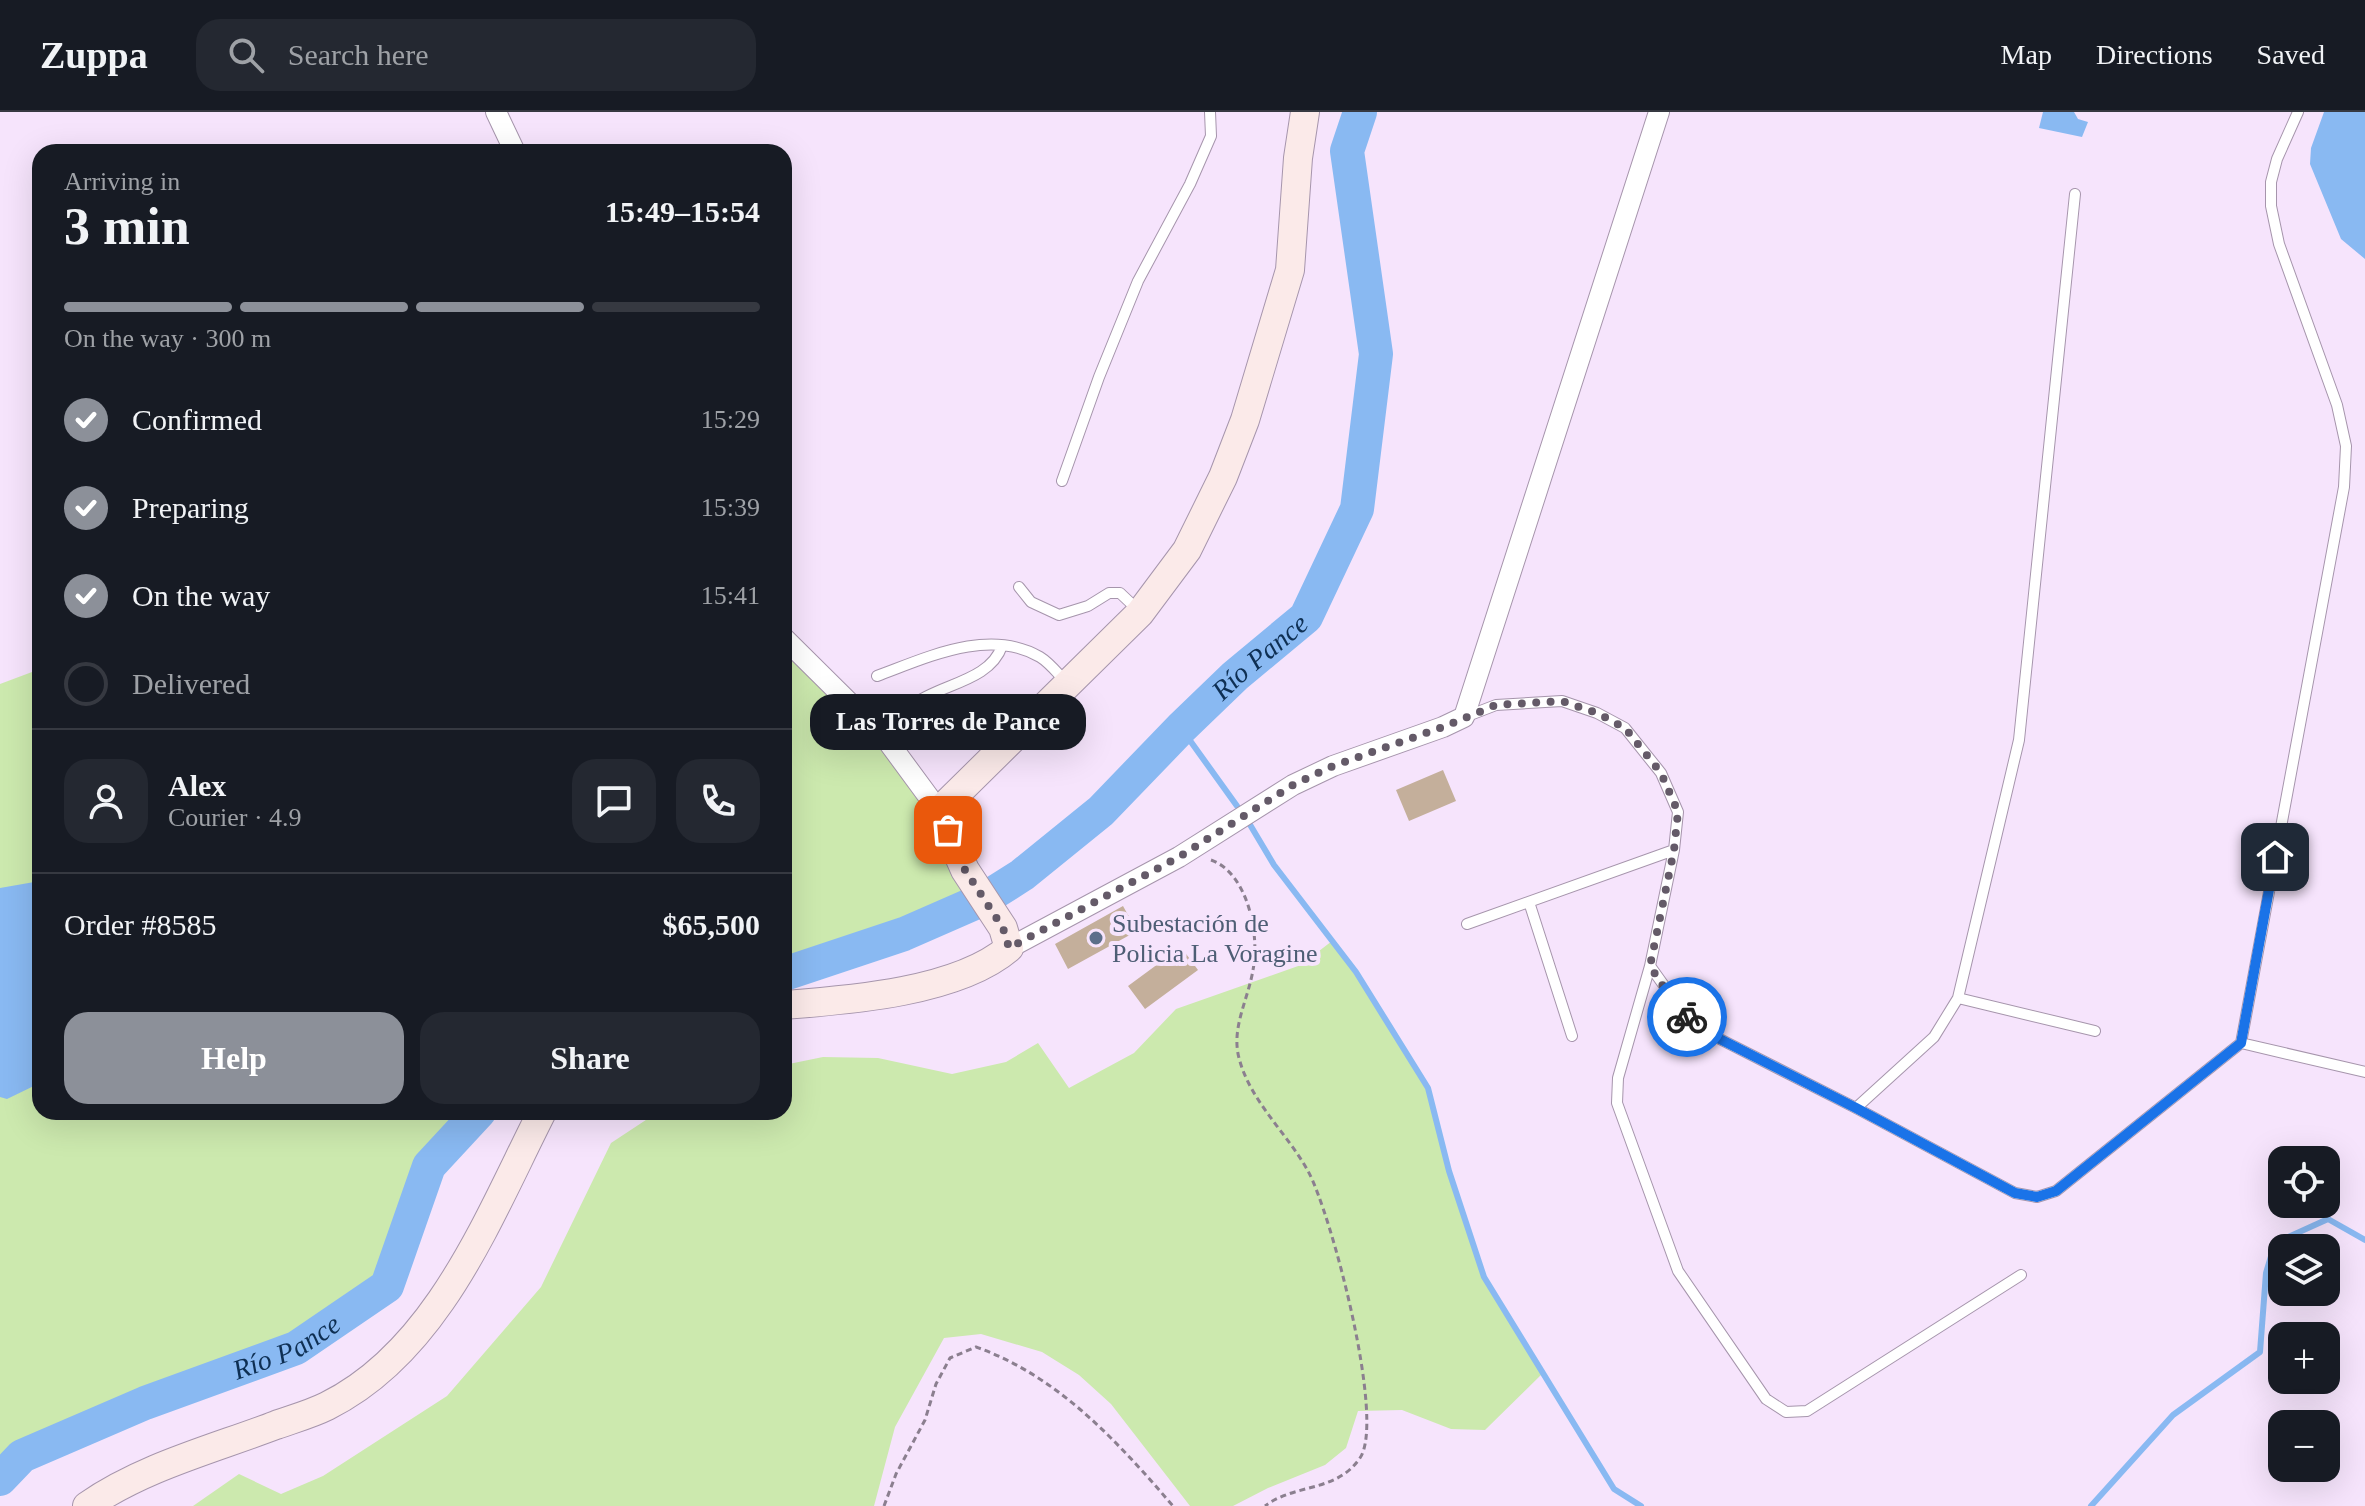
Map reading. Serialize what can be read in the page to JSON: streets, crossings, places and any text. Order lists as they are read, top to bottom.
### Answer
{
  "water": ["Río Pance"],
  "places": ["Las Torres de Pance", "Subestación de Policia La Voragine"],
  "page": {
    "header": "Zuppa",
    "search": "Search here",
    "nav": ["Map", "Directions", "Saved"],
    "heading": ["3 min", "Arriving in", "15:49–15:54"],
    "panel": [
      "Alex",
      "Courier · 4.9",
      "Order #8585",
      "$65,500"
    ],
    "bar": "On the way · 300 m",
    "list": [
      ["Confirmed", "15:29"],
      ["Preparing", "15:39"],
      ["On the way", "15:41"],
      "Delivered"
    ],
    "bubble": "Las Torres de Pance",
    "buttons": ["Help", "Share"],
    "map_buttons": ["+", "−"]
  }
}
